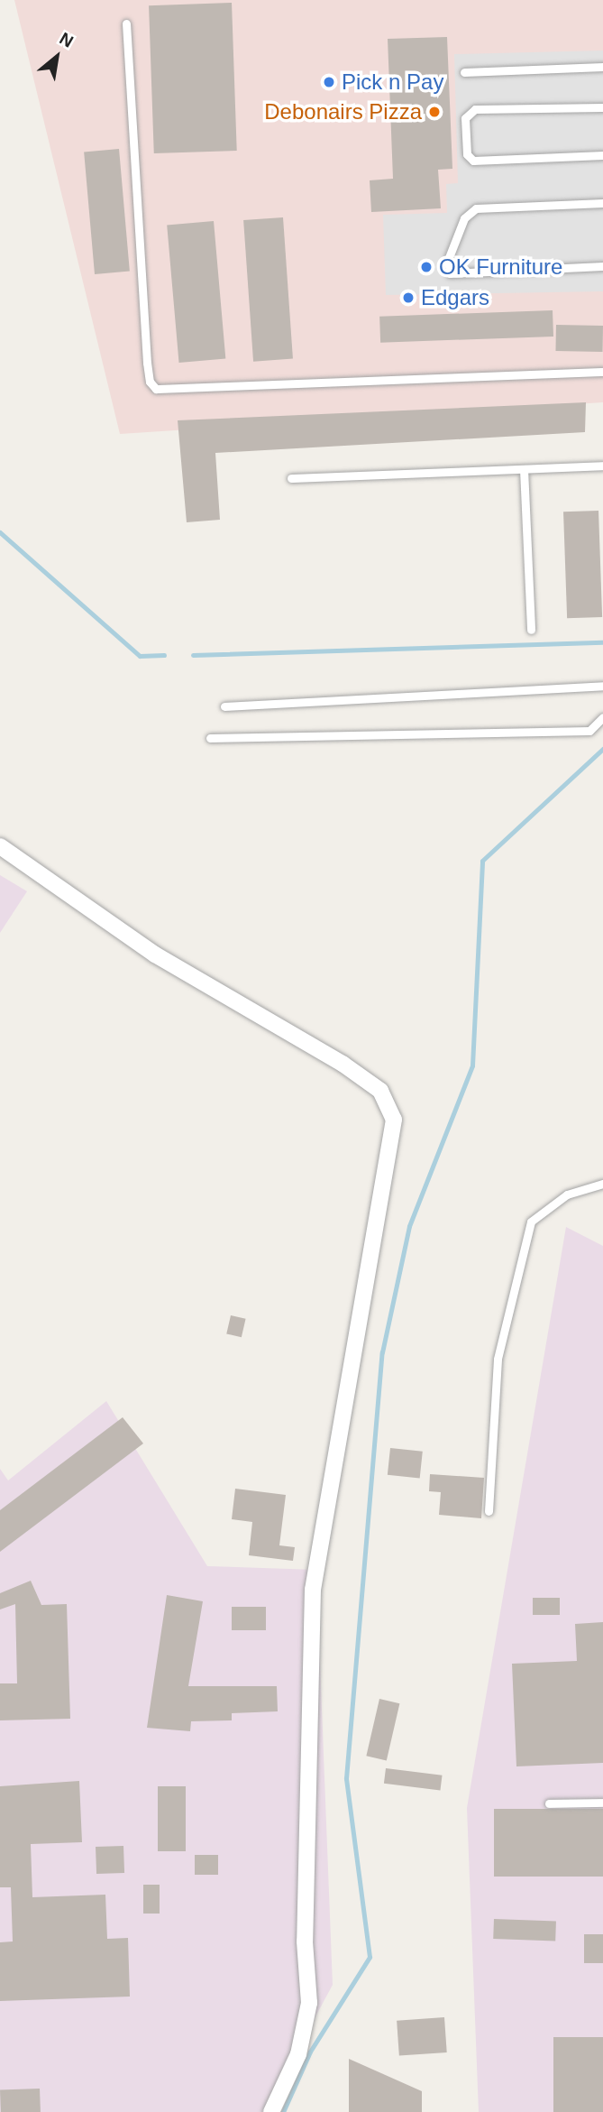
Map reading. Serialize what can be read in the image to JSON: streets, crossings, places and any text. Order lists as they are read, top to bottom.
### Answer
{
  "places": [
    "Pick n Pay",
    "Debonairs Pizza",
    "OK Furniture",
    "Edgars"
  ],
  "north": "top right"
}
